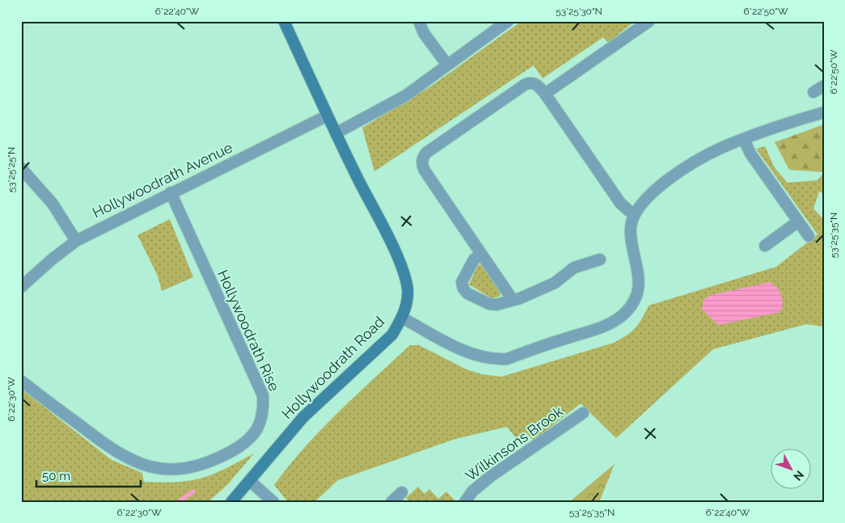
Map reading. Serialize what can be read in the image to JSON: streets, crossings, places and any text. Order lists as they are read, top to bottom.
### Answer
{
  "streets": {
    "main road": ["Hollywoodrath Road"],
    "street": ["Hollywoodrath Avenue", "Hollywoodrath Rise", "Wilkinsons Brook"]
  },
  "crossings": [
    ["Hollywoodrath Avenue", "Hollywoodrath Rise"],
    ["Hollywoodrath Avenue", "Hollywoodrath Road"]
  ],
  "scale_bar": "50 m",
  "north": "bottom right",
  "coordinates": [
    "6°22'40\"W",
    "53°25'30\"N",
    "6°22'50\"W",
    "53°25'25\"N",
    "53°25'35\"N",
    "6°22'30\"W"
  ]
}
